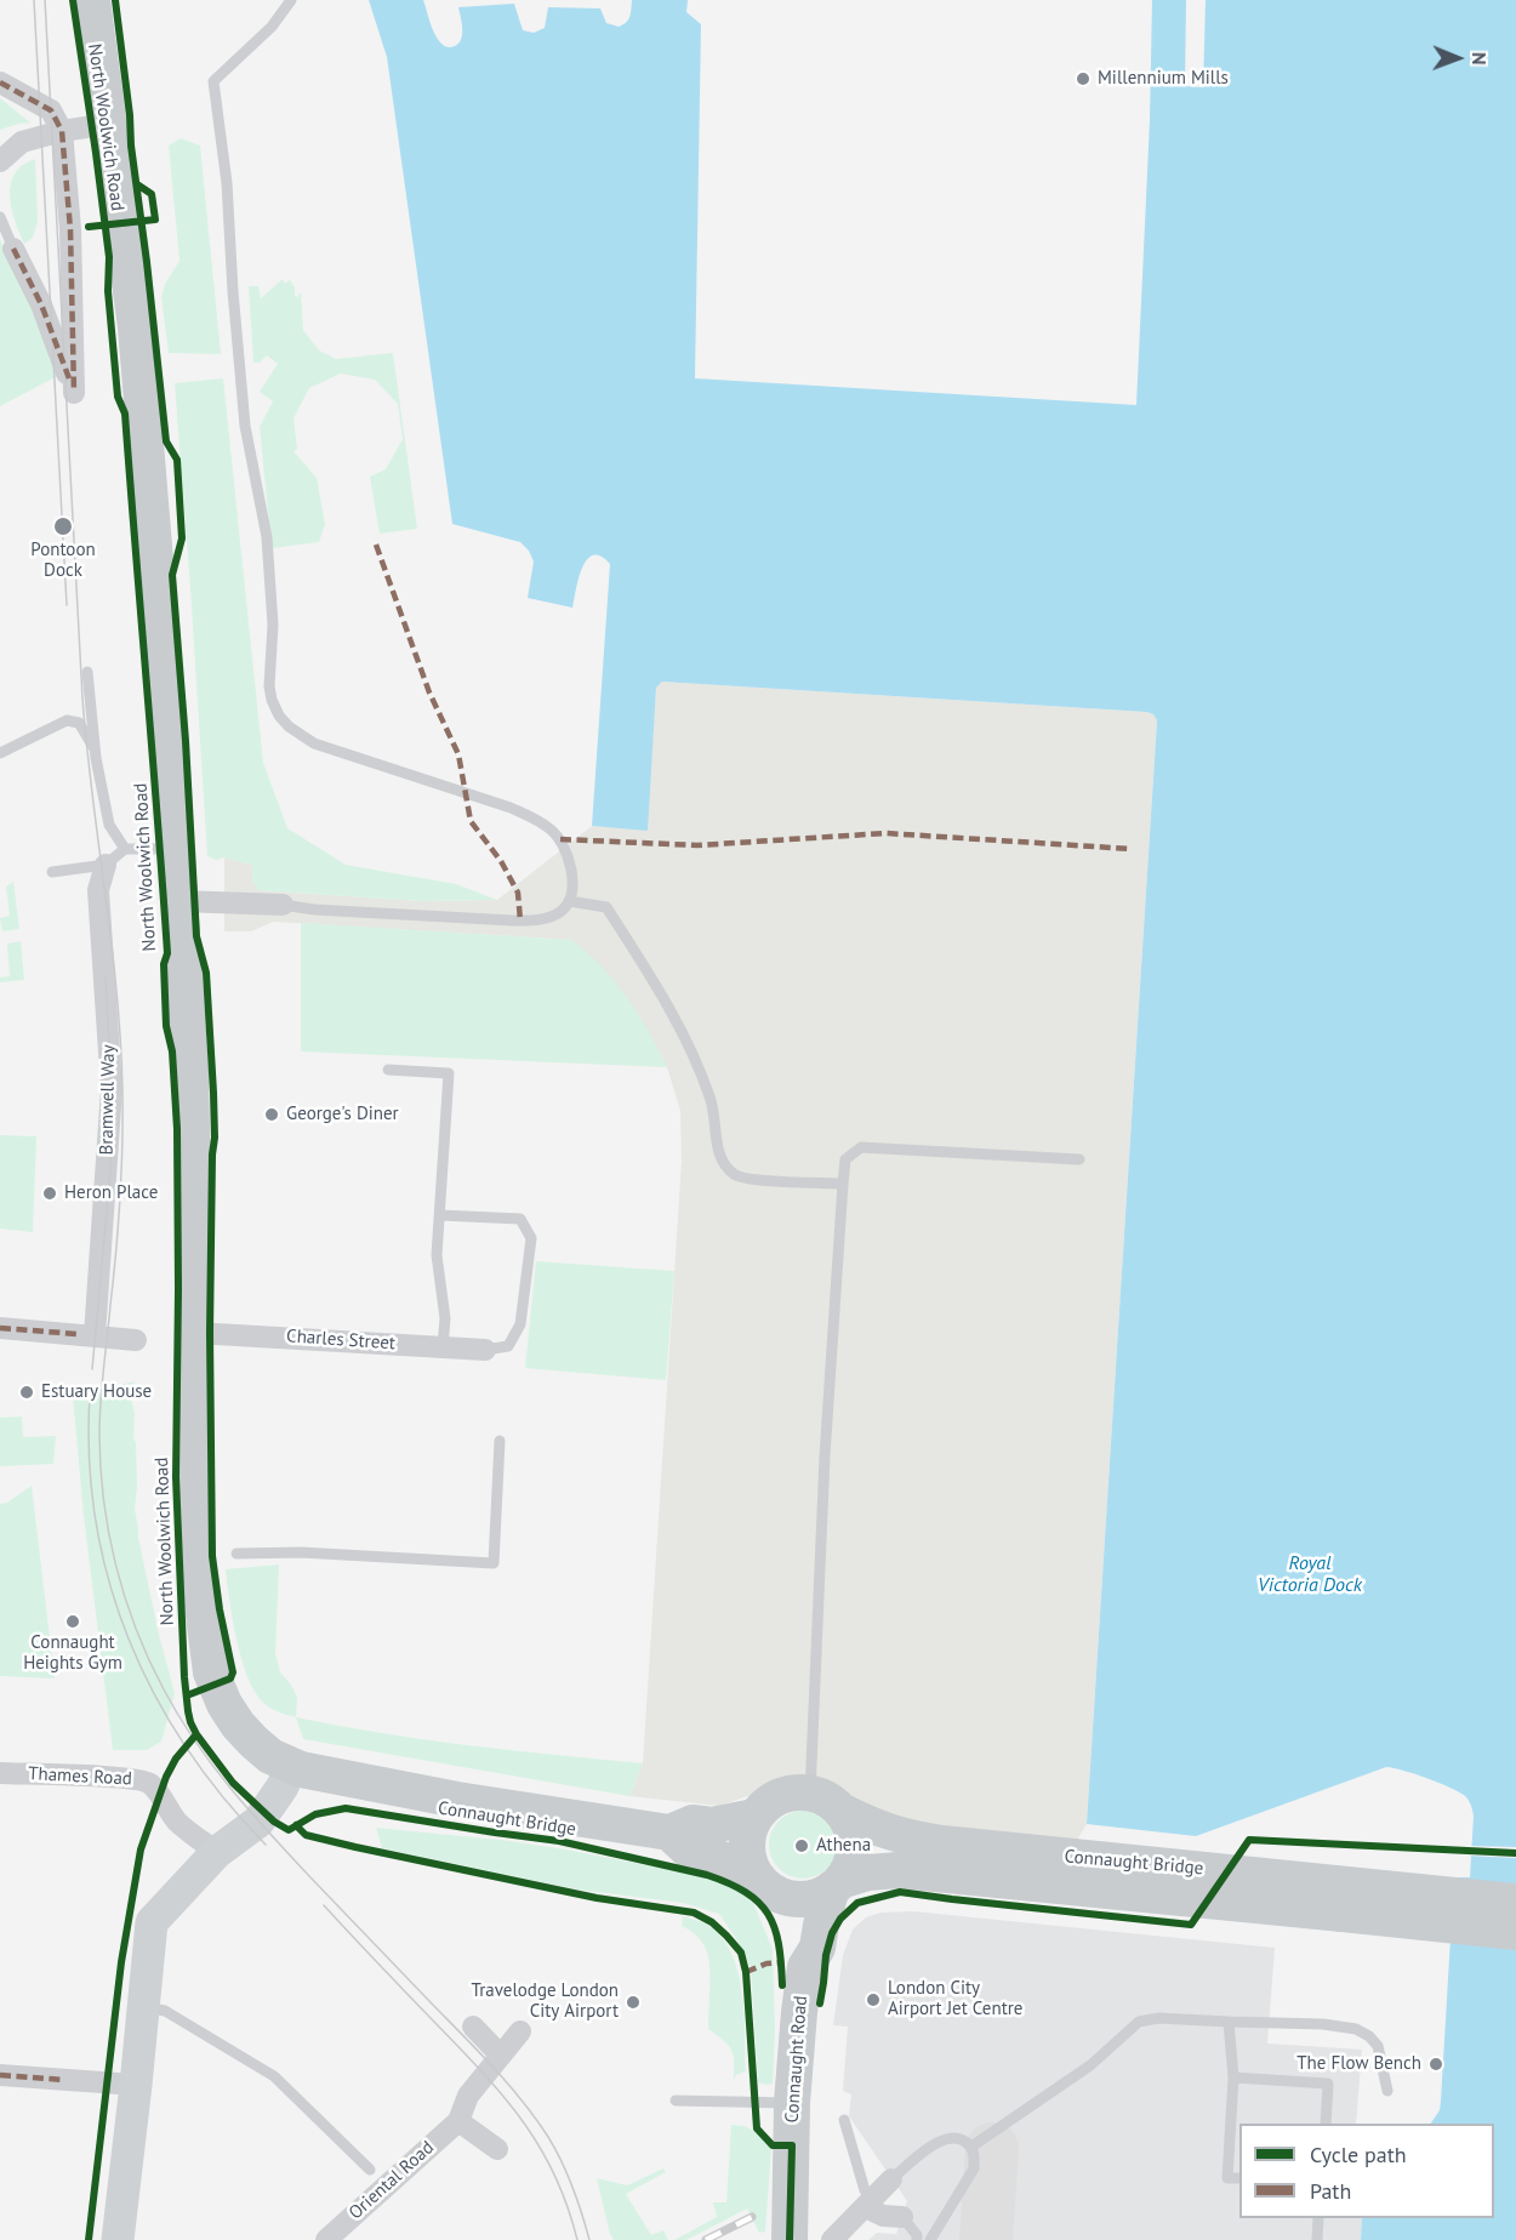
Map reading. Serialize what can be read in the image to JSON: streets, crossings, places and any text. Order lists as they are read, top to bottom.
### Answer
{
  "streets": {
    "main road": ["North Woolwich Road", "Connaught Bridge", "Connaught Road"],
    "street": [
      "Bramwell Way",
      "Charles Street",
      "Thames Road",
      "Oriental Road"
    ]
  },
  "crossings": [
    ["North Woolwich Road", "Charles Street"],
    ["North Woolwich Road", "Connaught Bridge"],
    ["Connaught Bridge", "Connaught Road"]
  ],
  "water": ["Royal Victoria Dock"],
  "places": [
    "Millennium Mills",
    "Pontoon Dock",
    "George's Diner",
    "Heron Place",
    "Estuary House",
    "Connaught Heights Gym",
    "Athena",
    "London City Airport Jet Centre",
    "Travelodge London City Airport",
    "The Flow Bench"
  ],
  "legend": ["Cycle path", "Path"],
  "north": "right"
}
